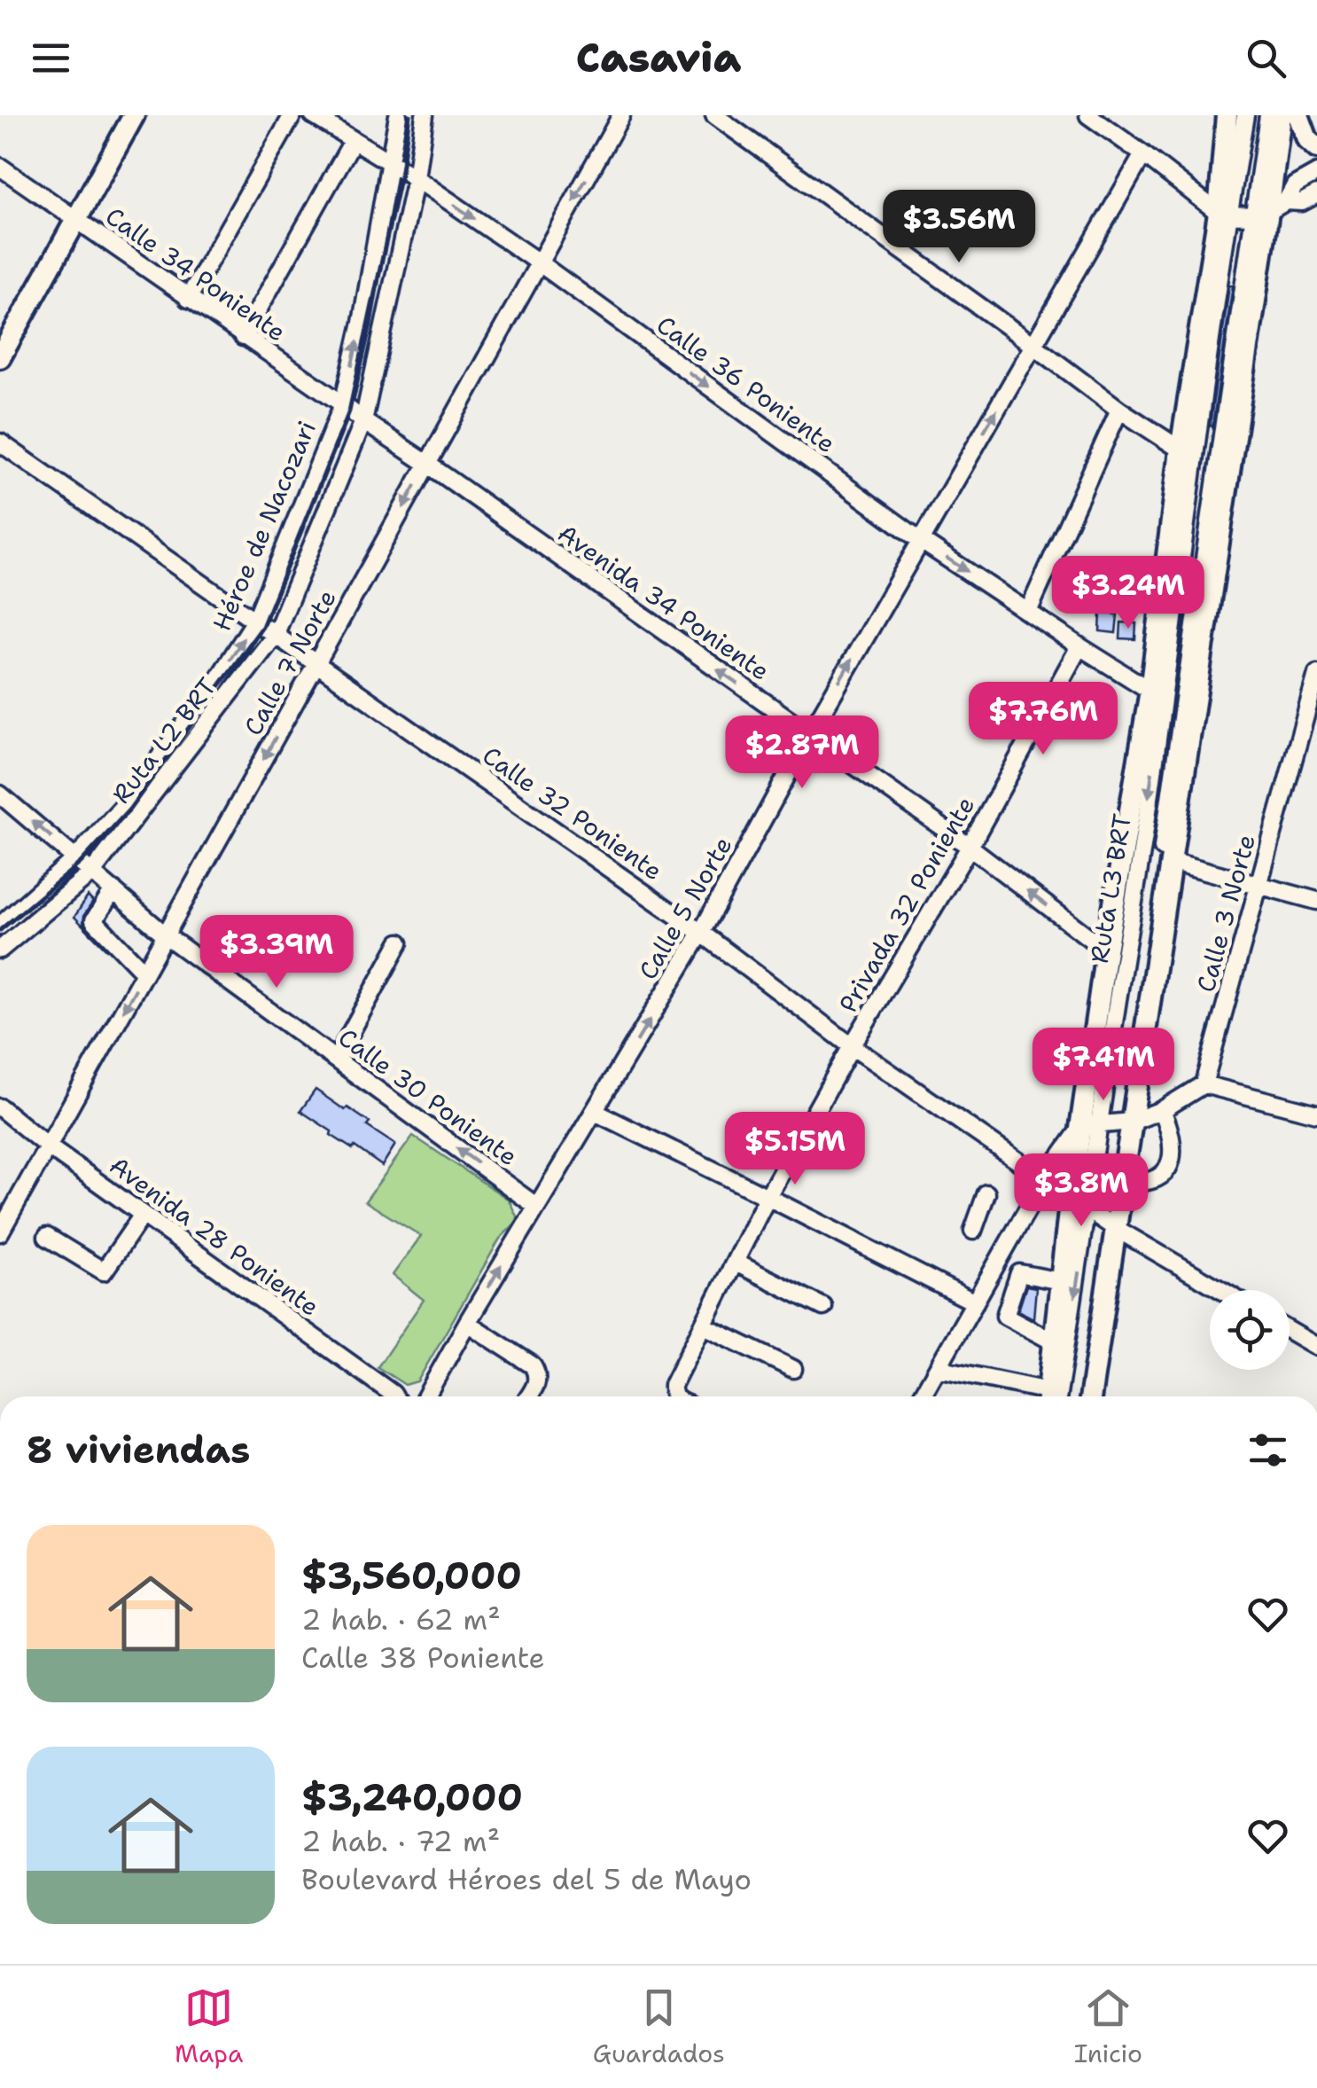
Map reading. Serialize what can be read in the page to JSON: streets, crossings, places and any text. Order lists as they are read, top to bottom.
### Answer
{
  "streets": {
    "street": [
      "Calle 34 Poniente",
      "Calle 36 Poniente",
      "Héroe de Nacozari",
      "Avenida 34 Poniente",
      "Calle 7 Norte",
      "Ruta L2 BRT",
      "Calle 32 Poniente",
      "Ruta L3 BRT",
      "Privada 32 Poniente",
      "Calle 5 Norte",
      "Calle 3 Norte",
      "Calle 30 Poniente",
      "Avenida 28 Poniente"
    ]
  },
  "crossings": [
    ["Calle 34 Poniente", "Héroe de Nacozari"],
    ["Calle 34 Poniente", "Avenida 34 Poniente"],
    ["Calle 34 Poniente", "Ruta L2 BRT"],
    ["Calle 36 Poniente", "Héroe de Nacozari"],
    ["Calle 36 Poniente", "Calle 7 Norte"],
    ["Calle 36 Poniente", "Ruta L2 BRT"],
    ["Calle 36 Poniente", "Privada 32 Poniente"],
    ["Calle 36 Poniente", "Calle 5 Norte"],
    ["Héroe de Nacozari", "Calle 32 Poniente"],
    ["Héroe de Nacozari", "Calle 30 Poniente"],
    ["Avenida 34 Poniente", "Calle 7 Norte"],
    ["Avenida 34 Poniente", "Ruta L2 BRT"],
    ["Avenida 34 Poniente", "Privada 32 Poniente"],
    ["Avenida 34 Poniente", "Calle 5 Norte"],
    ["Calle 7 Norte", "Calle 32 Poniente"],
    ["Calle 7 Norte", "Calle 30 Poniente"],
    ["Calle 7 Norte", "Avenida 28 Poniente"],
    ["Ruta L2 BRT", "Calle 32 Poniente"],
    ["Ruta L2 BRT", "Calle 30 Poniente"],
    ["Calle 32 Poniente", "Ruta L3 BRT"],
    ["Calle 32 Poniente", "Privada 32 Poniente"],
    ["Calle 32 Poniente", "Calle 5 Norte"],
    ["Calle 5 Norte", "Calle 30 Poniente"]
  ],
  "one_way": [
    "Calle 36 Poniente",
    "Avenida 34 Poniente",
    "Calle 7 Norte",
    "Calle 5 Norte",
    "Calle 30 Poniente"
  ],
  "page": {
    "header": "Casavia",
    "price": [
      "$3.56M",
      "$3.24M",
      "$7.76M",
      "$2.87M",
      "$3.39M",
      "$7.41M",
      "$5.15M",
      "$3.8M"
    ],
    "heading": "8 viviendas",
    "list": [
      {
        "name": "$3,560,000",
        "note": "2 hab. · 62 m² · Calle 38 Poniente"
      },
      {
        "name": "$3,240,000",
        "note": "2 hab. · 72 m² · Boulevard Héroes del 5 de Mayo"
      }
    ],
    "tabs": ["Mapa", "Guardados", "Inicio"]
  }
}
